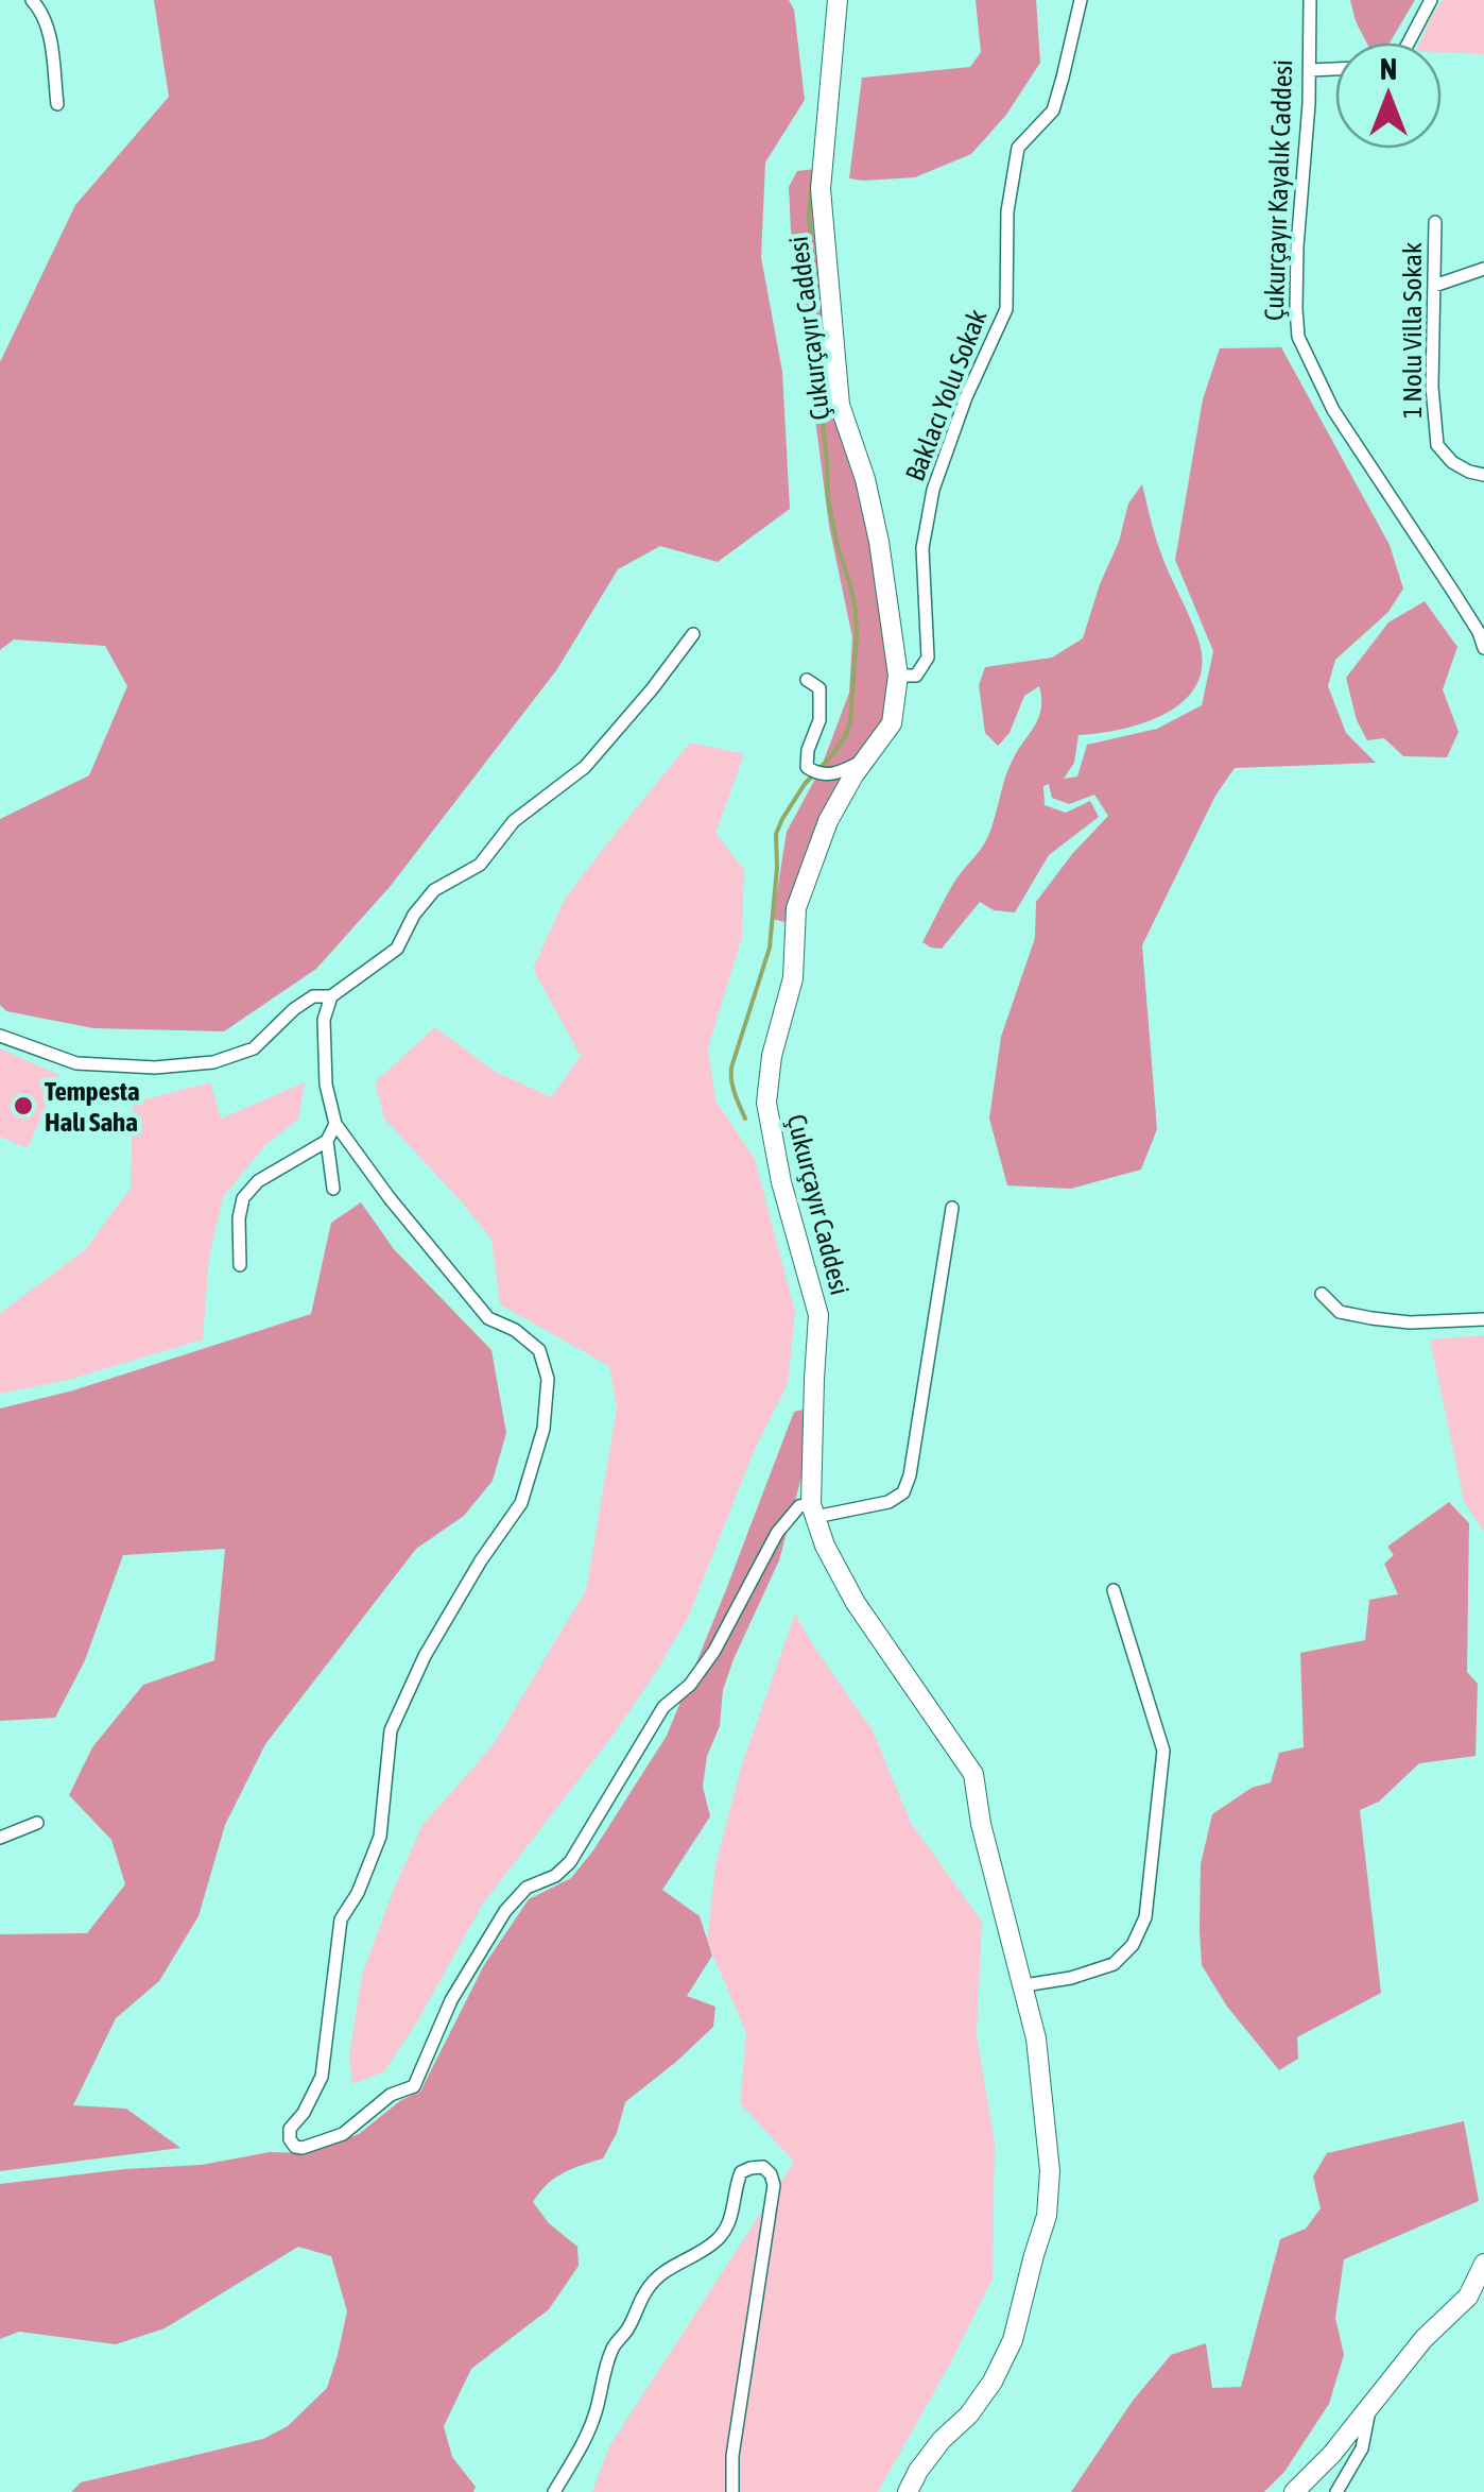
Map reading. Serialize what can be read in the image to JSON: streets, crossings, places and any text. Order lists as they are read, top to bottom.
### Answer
{
  "streets": {
    "street": [
      "Çukurçayır Kayalık Caddesi",
      "Çukurçayır Caddesi",
      "1 Nolu Villa Sokak",
      "Baklacı Yolu Sokak"
    ]
  },
  "crossings": [
    ["Çukurçayır Caddesi", "Baklacı Yolu Sokak"]
  ],
  "places": ["Tempesta Halı Saha"],
  "north": "top"
}
